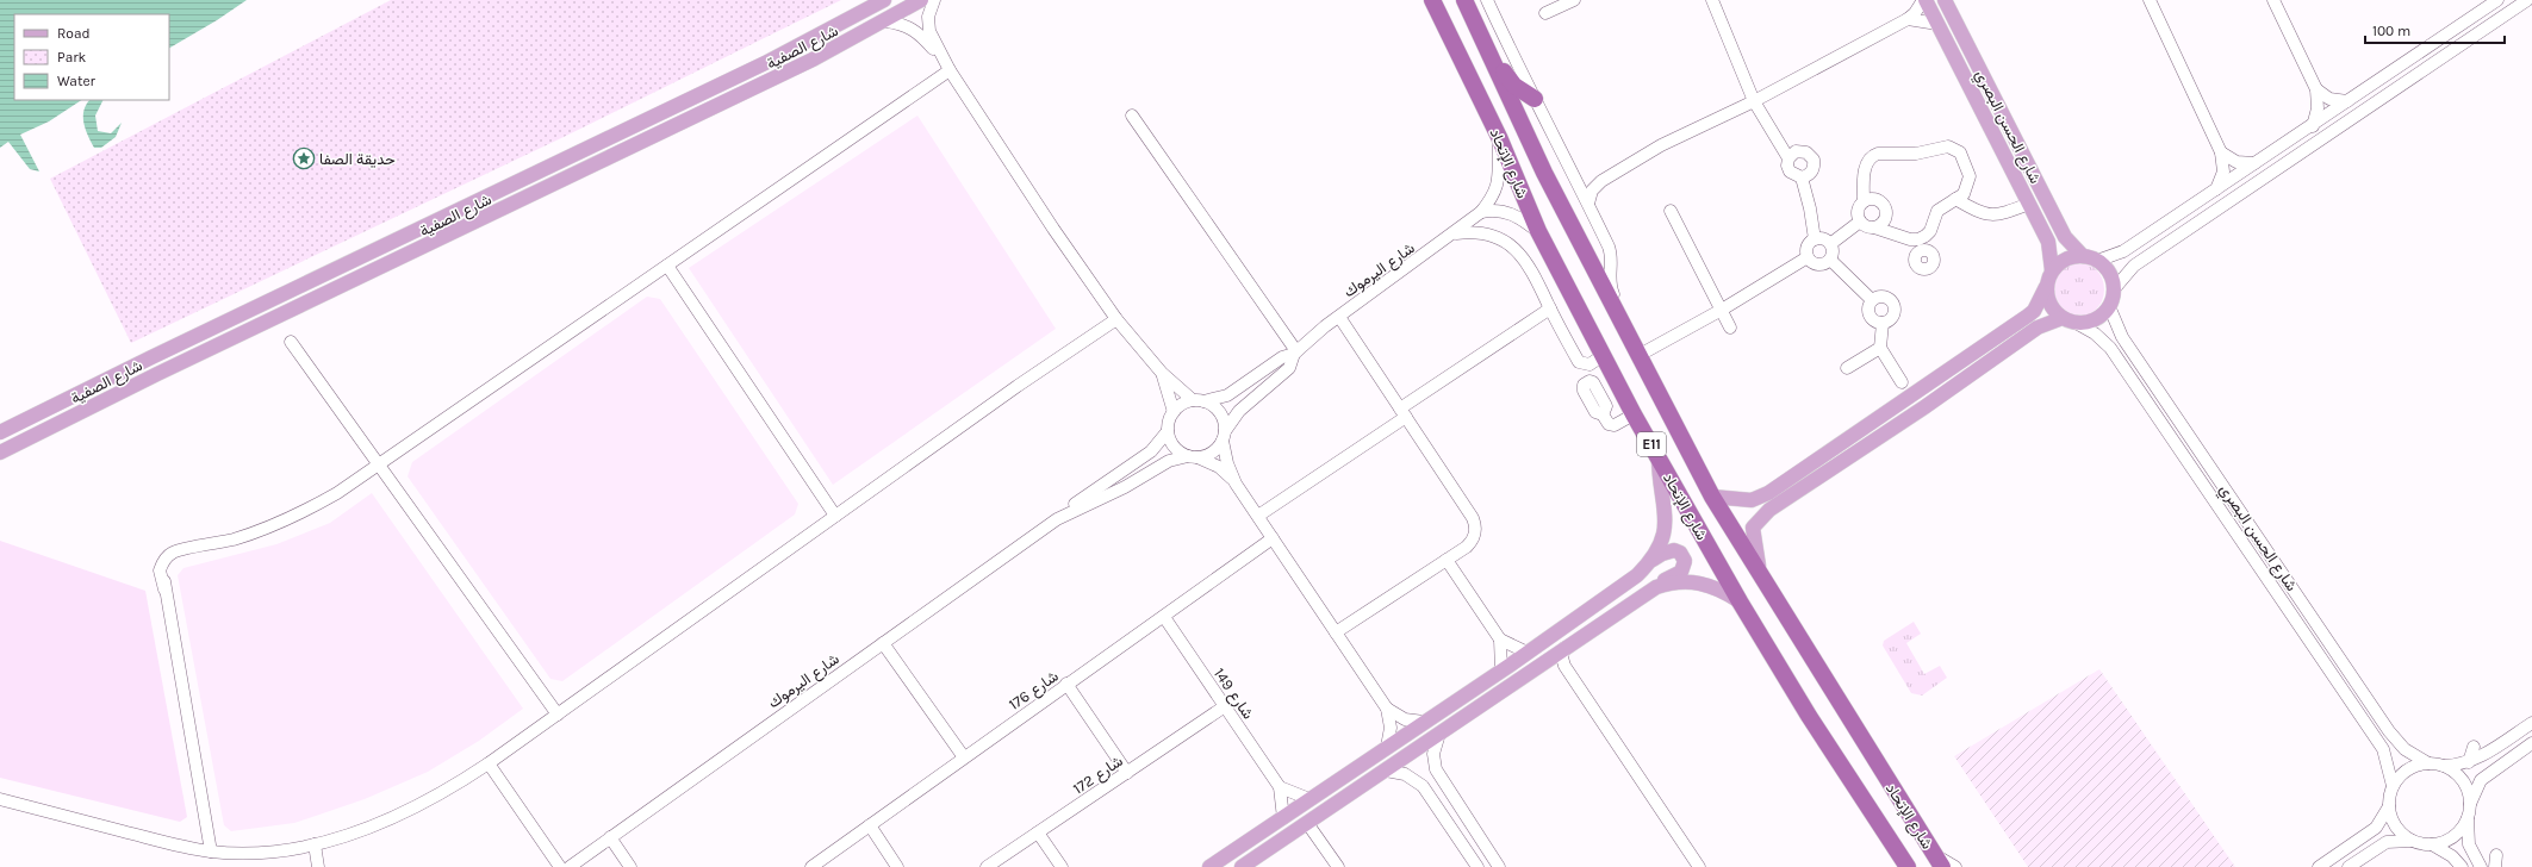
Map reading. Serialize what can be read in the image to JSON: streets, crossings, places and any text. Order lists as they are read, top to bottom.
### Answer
{
  "streets": {
    "highway": ["شارع الإتحاد", "E11"],
    "main road": ["شارع الصفية", "شارع الحسن البصري"],
    "street": [
      "شارع اليرموك",
      "شارع 176",
      "شارع 149",
      "شارع 172"
    ]
  },
  "crossings": [
    ["شارع الإتحاد", "شارع اليرموك"],
    ["شارع 176", "شارع 149"],
    ["شارع 149", "شارع 172"]
  ],
  "places": {
    "place": ["حديقة الصفا"]
  },
  "legend": ["Road", "Park", "Water"],
  "scale_bar": "100 m"
}
